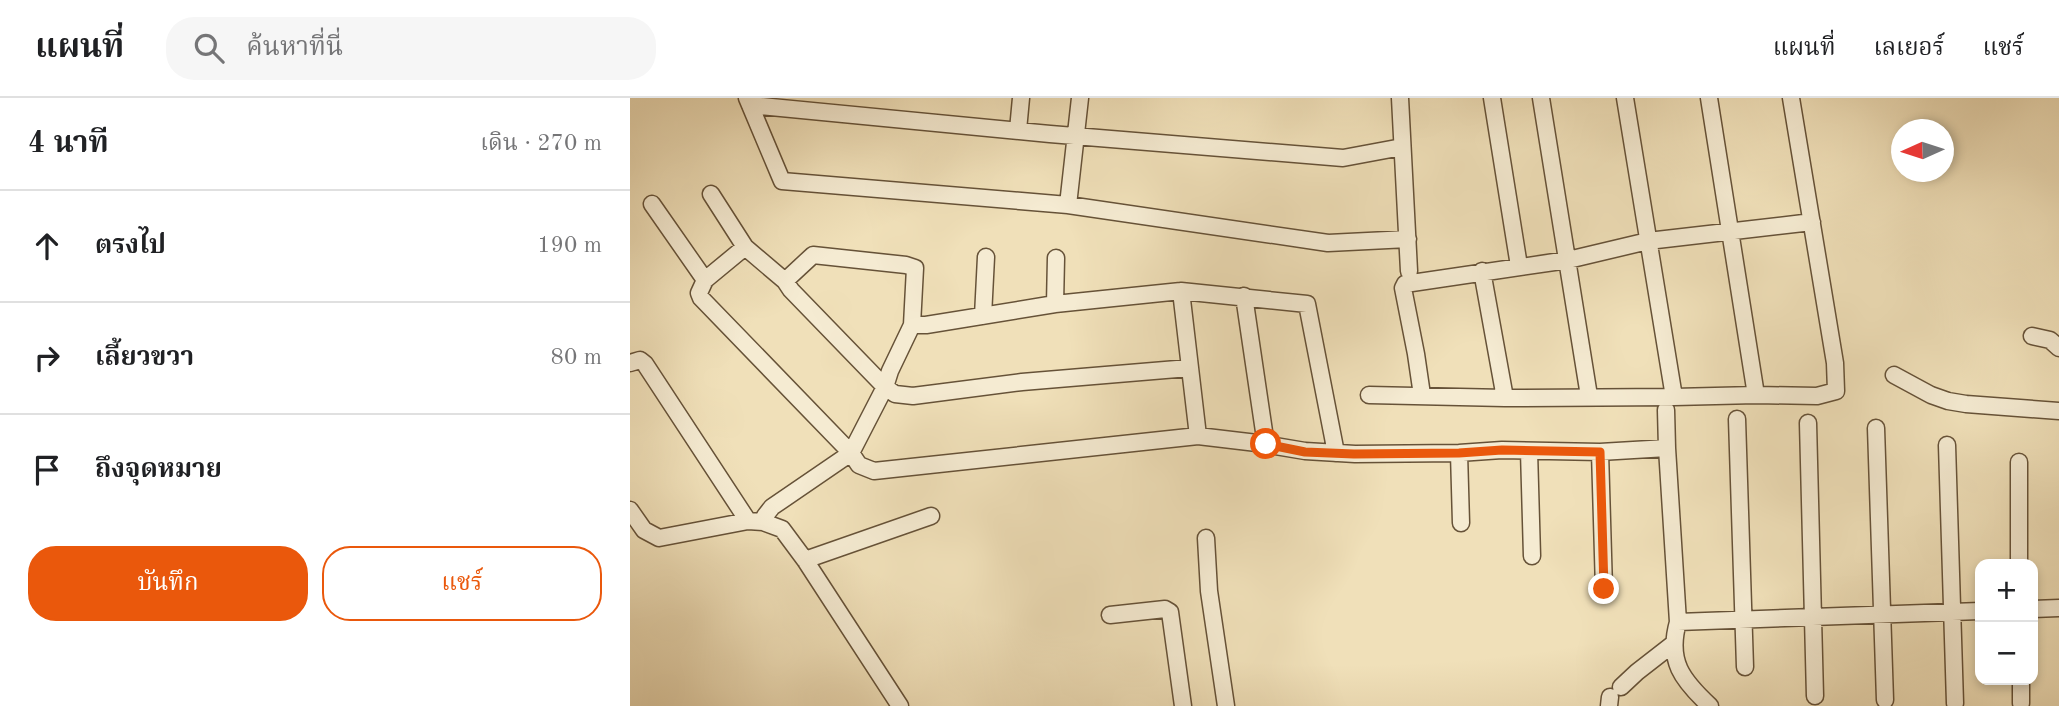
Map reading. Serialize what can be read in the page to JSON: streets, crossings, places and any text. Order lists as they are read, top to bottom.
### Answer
{
  "north": "left",
  "page": {
    "header": "แผนที่",
    "search": "ค้นหาที่นี่",
    "nav": ["แผนที่", "เลเยอร์", "แชร์"],
    "heading": ["4 นาที", "เดิน · 270 m"],
    "list": [
      ["ตรงไป", "190 m"],
      ["เลี้ยวขวา", "80 m"],
      "ถึงจุดหมาย"
    ],
    "buttons": ["บันทึก", "แชร์"],
    "map_buttons": ["+", "−"]
  }
}
